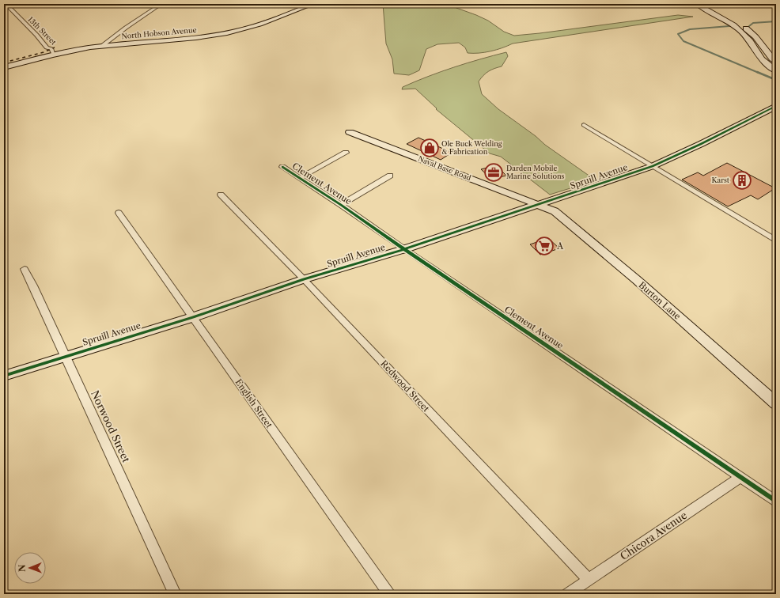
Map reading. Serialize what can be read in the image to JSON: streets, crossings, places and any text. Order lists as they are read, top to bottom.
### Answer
{
  "streets": {
    "street": [
      "13th Street",
      "North Hobson Avenue",
      "Naval Base Road",
      "Spruill Avenue",
      "Clement Avenue",
      "Burton Lane",
      "Redwood Street",
      "English Street",
      "Norwood Street",
      "Chicora Avenue"
    ]
  },
  "crossings": [
    ["13th Street", "North Hobson Avenue"],
    ["Naval Base Road", "Spruill Avenue"],
    ["Naval Base Road", "Burton Lane"],
    ["Spruill Avenue", "Clement Avenue"],
    ["Spruill Avenue", "Burton Lane"],
    ["Spruill Avenue", "Redwood Street"],
    ["Spruill Avenue", "English Street"],
    ["Spruill Avenue", "Norwood Street"],
    ["Clement Avenue", "Chicora Avenue"],
    ["Redwood Street", "Chicora Avenue"]
  ],
  "places": {
    "shop": ["Ole Buck Welding & Fabrication"],
    "office": ["Darden Mobile Marine Solutions"],
    "building": ["Karst"],
    "supermarket": ["A"]
  },
  "north": "left"
}
